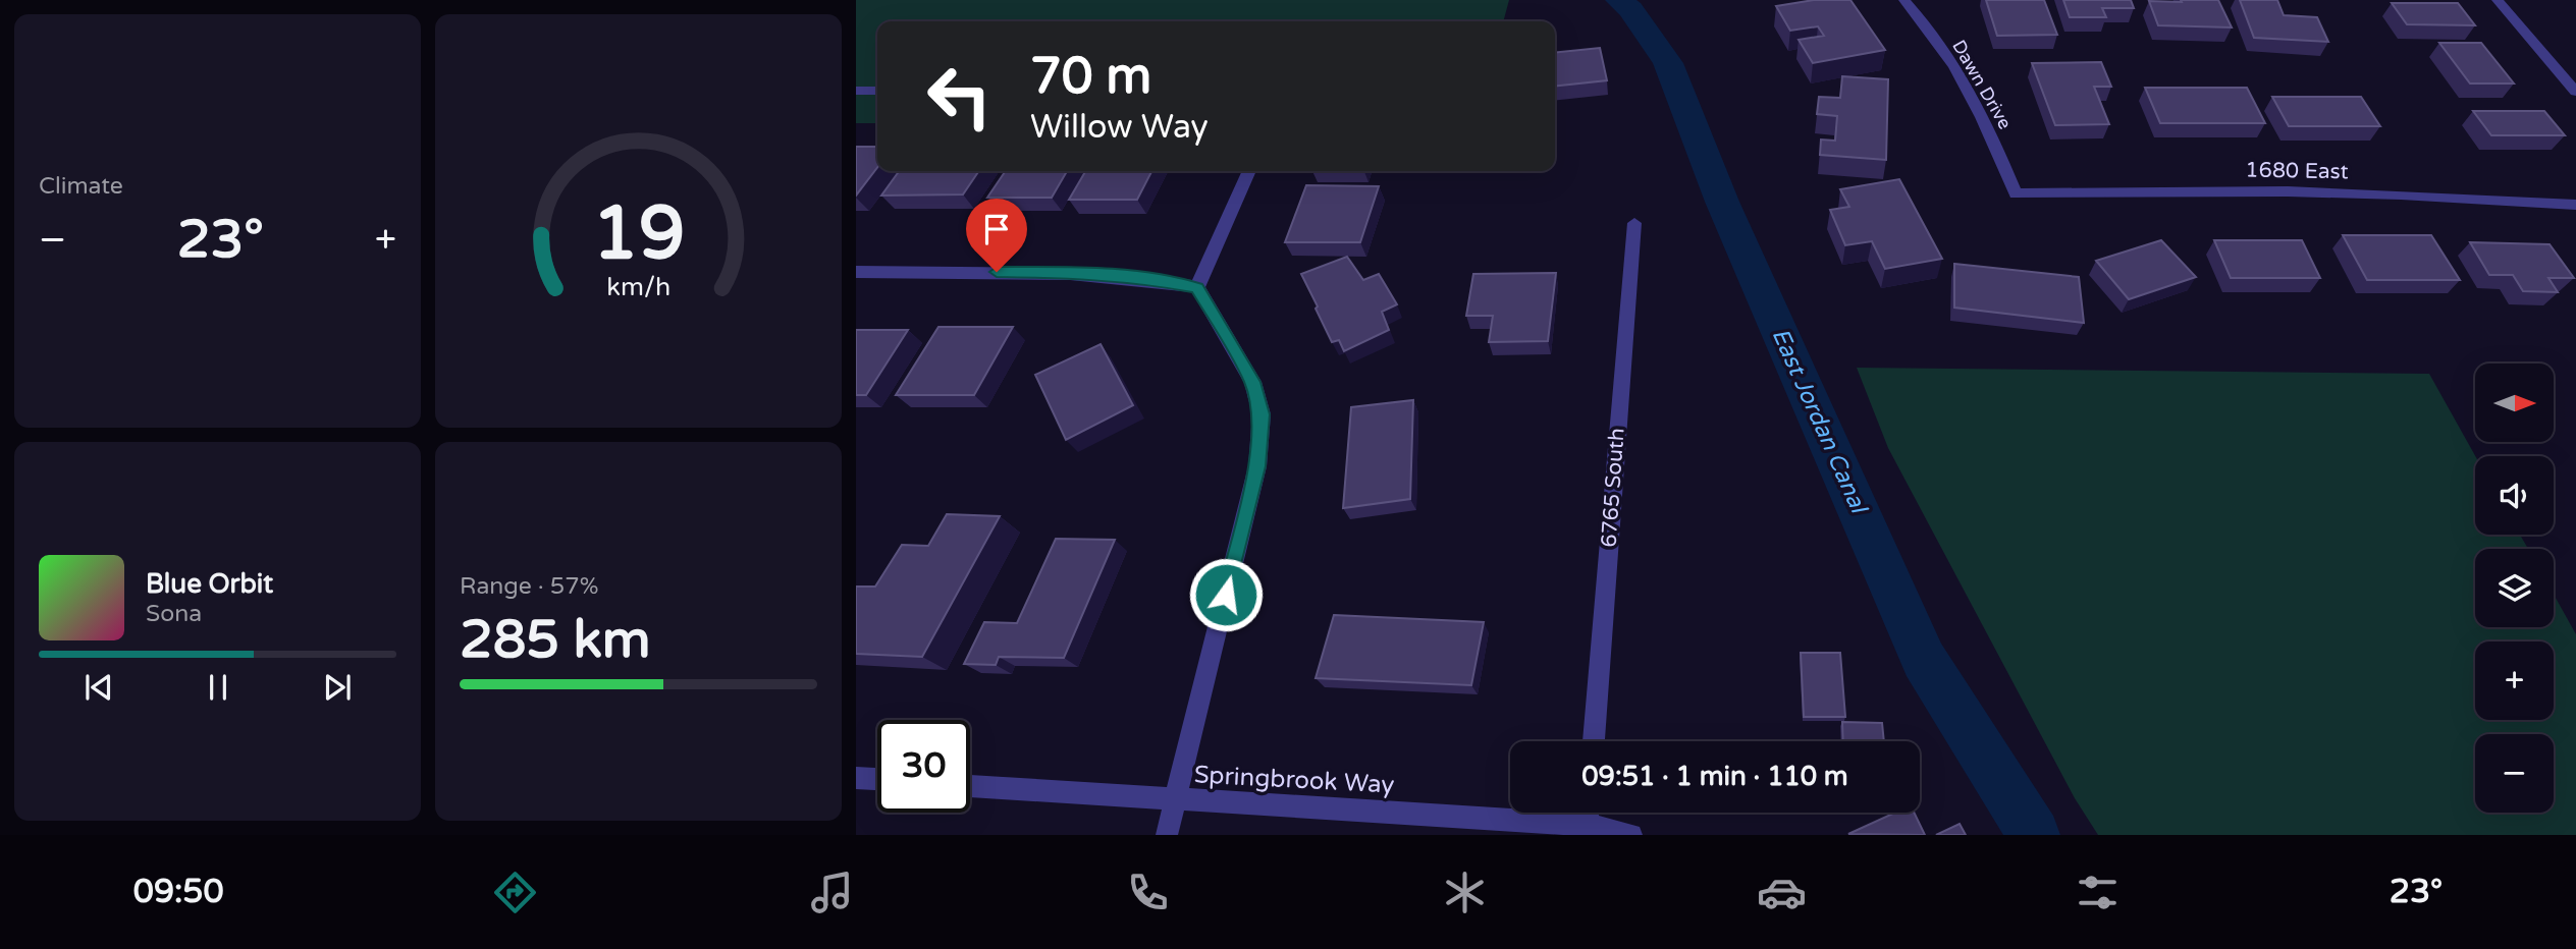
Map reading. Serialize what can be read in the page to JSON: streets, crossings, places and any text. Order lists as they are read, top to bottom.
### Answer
{
  "streets": {
    "street": [
      "Dawn Drive",
      "1680 East",
      "6765 South",
      "Springbrook Way"
    ]
  },
  "crossings": [
    ["Dawn Drive", "1680 East"]
  ],
  "water": ["East Jordan Canal"],
  "north": "right",
  "page": {
    "tile": [
      "Climate",
      ["Range · 57%", "285 km"]
    ],
    "turn": ["70 m", "Willow Way"],
    "heat": ["−", "23°", "+"],
    "map_buttons": ["+", "−"],
    "song": ["Blue Orbit", "Sona"],
    "limit": "30",
    "trip": "09:51 · 1 min · 110 m",
    "tabs": ["09:50", "23°"],
    "gauge": ["19", "km/h"]
  }
}
